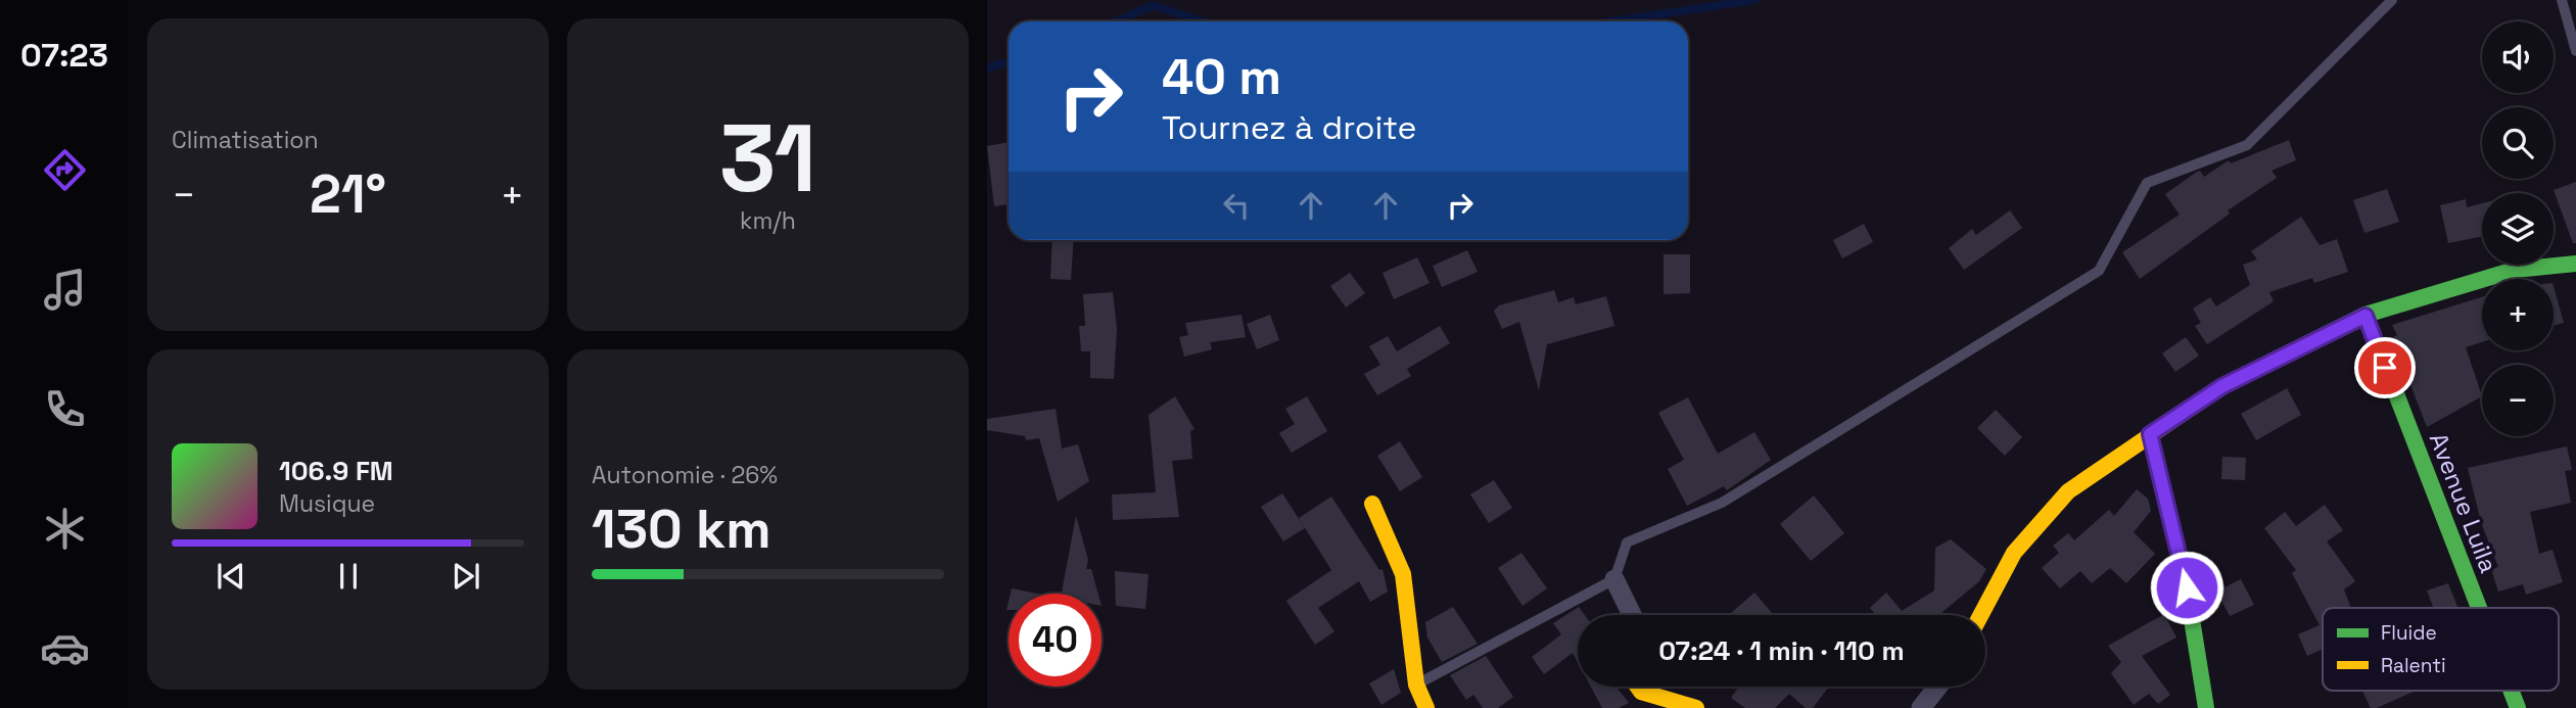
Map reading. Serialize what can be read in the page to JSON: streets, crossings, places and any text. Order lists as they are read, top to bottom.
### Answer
{
  "streets": {
    "street": ["Avenue Luila"]
  },
  "legend": ["Fluide", "Ralenti"],
  "page": {
    "tabs": "07:23",
    "tile": [
      "Climatisation",
      ["31", "km/h"],
      ["Autonomie · 26%", "130 km"]
    ],
    "map_buttons": ["+", "−"],
    "turn": ["40 m", "Tournez à droite"],
    "heat": ["−", "21°", "+"],
    "song": ["106.9 FM", "Musique"],
    "limit": "40",
    "trip": "07:24 · 1 min · 110 m"
  }
}
